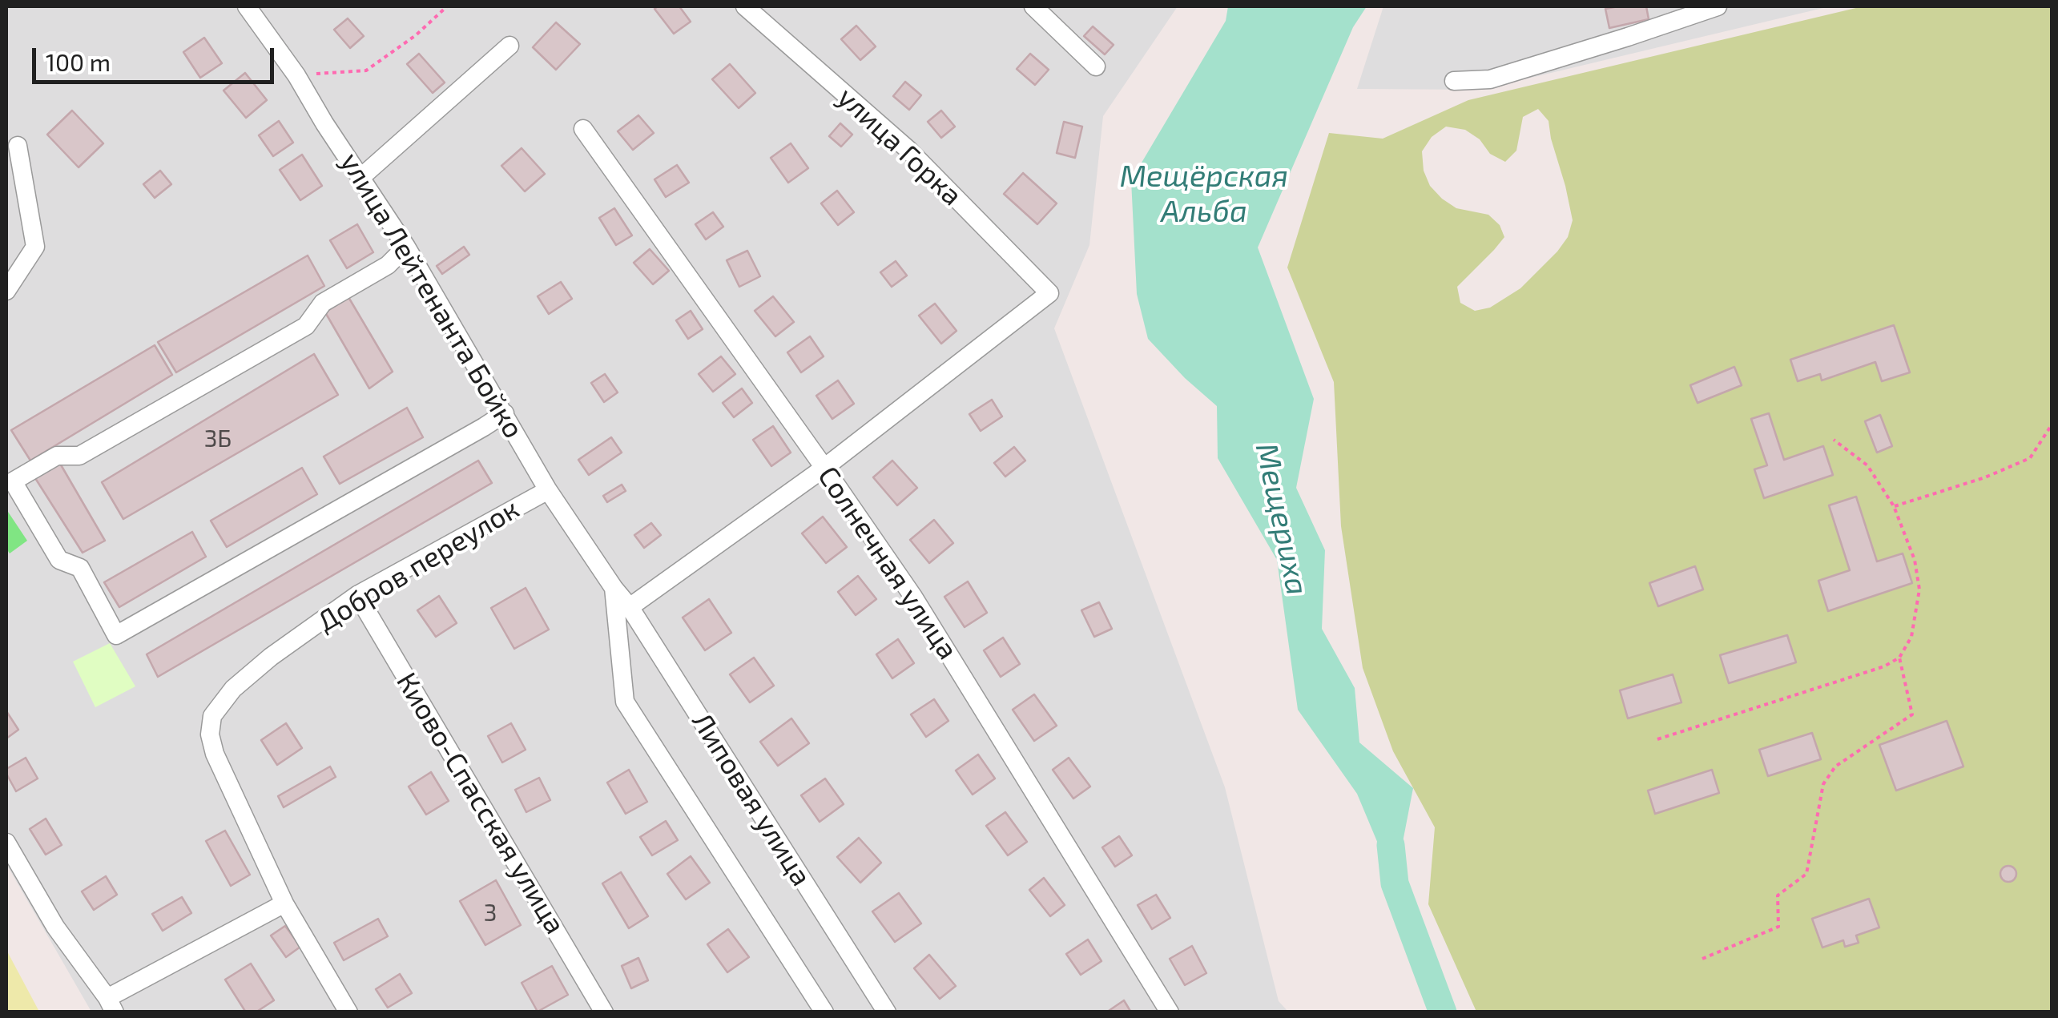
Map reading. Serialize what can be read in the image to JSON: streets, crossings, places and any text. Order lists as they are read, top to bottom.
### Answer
{
  "streets": {
    "street": [
      "улица Горка",
      "улица Лейтенанта Бойко",
      "Солнечная улица",
      "Добров переулок",
      "Липовая улица",
      "Киово-Спасская улица"
    ]
  },
  "crossings": [
    ["улица Горка", "Солнечная улица"],
    ["улица Лейтенанта Бойко", "Добров переулок"],
    ["улица Лейтенанта Бойко", "Липовая улица"],
    ["Добров переулок", "Киово-Спасская улица"]
  ],
  "water": ["Мещёрская Альба", "Мещериха"],
  "house_numbers": ["3Б", "3"],
  "scale_bar": "100 m"
}
